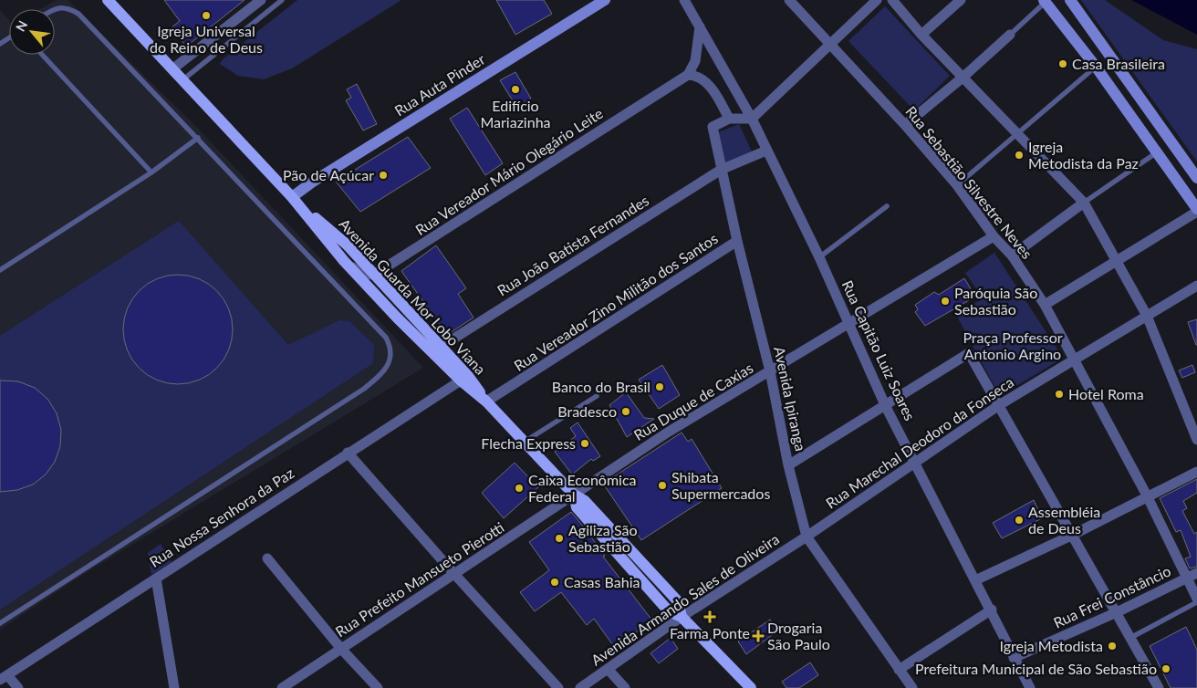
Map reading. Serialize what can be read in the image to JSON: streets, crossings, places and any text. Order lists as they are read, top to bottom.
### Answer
{
  "streets": {
    "main road": ["Rua Auta Pinder", "Avenida Guarda Mor Lobo Viana"],
    "street": [
      "Rua Vereador Mário Olegário Leite",
      "Rua Sebastião Silvestre Neves",
      "Rua João Batista Fernandes",
      "Rua Vereador Zino Militão dos Santos",
      "Rua Capitão Luiz Soares",
      "Avenida Ipiranga",
      "Rua Duque de Caxias",
      "Rua Marechal Deodoro da Fonseca",
      "Rua Nossa Senhora da Paz",
      "Rua Prefeito Mansueto Pierotti",
      "Rua Frei Constâncio",
      "Avenida Armando Sales de Oliveira"
    ]
  },
  "crossings": [
    ["Rua Auta Pinder", "Avenida Guarda Mor Lobo Viana"],
    ["Rua Vereador Mário Olegário Leite", "Avenida Guarda Mor Lobo Viana"],
    ["Rua Sebastião Silvestre Neves", "Rua Duque de Caxias"],
    ["Rua Sebastião Silvestre Neves", "Rua Marechal Deodoro da Fonseca"],
    ["Rua Sebastião Silvestre Neves", "Rua Frei Constâncio"],
    ["Rua João Batista Fernandes", "Avenida Guarda Mor Lobo Viana"],
    ["Rua João Batista Fernandes", "Rua Capitão Luiz Soares"],
    ["Rua João Batista Fernandes", "Avenida Ipiranga"],
    ["Avenida Guarda Mor Lobo Viana", "Rua Vereador Zino Militão dos Santos"],
    ["Avenida Guarda Mor Lobo Viana", "Rua Duque de Caxias"],
    ["Avenida Guarda Mor Lobo Viana", "Rua Nossa Senhora da Paz"],
    ["Avenida Guarda Mor Lobo Viana", "Rua Prefeito Mansueto Pierotti"],
    ["Avenida Guarda Mor Lobo Viana", "Avenida Armando Sales de Oliveira"],
    ["Rua Vereador Zino Militão dos Santos", "Avenida Ipiranga"],
    ["Rua Capitão Luiz Soares", "Rua Duque de Caxias"],
    ["Rua Capitão Luiz Soares", "Rua Marechal Deodoro da Fonseca"],
    ["Rua Capitão Luiz Soares", "Rua Frei Constâncio"],
    ["Avenida Ipiranga", "Rua Duque de Caxias"],
    ["Avenida Ipiranga", "Rua Marechal Deodoro da Fonseca"],
    ["Avenida Ipiranga", "Avenida Armando Sales de Oliveira"],
    ["Rua Duque de Caxias", "Rua Prefeito Mansueto Pierotti"],
    ["Rua Marechal Deodoro da Fonseca", "Avenida Armando Sales de Oliveira"]
  ],
  "parks": ["Praça Professor Antonio Argino"],
  "places": {
    "other": [
      "Igreja Universal do Reino de Deus",
      "Casa Brasileira",
      "Edifício Mariazinha",
      "Igreja Metodista da Paz",
      "Pão de Açúcar",
      "Paróquia São Sebastião",
      "Banco do Brasil",
      "Hotel Roma",
      "Bradesco",
      "Flecha Express",
      "Shibata Supermercados",
      "Caixa Econômica Federal",
      "Assembléia de Deus",
      "Agiliza São Sebastião",
      "Casas Bahia",
      "Igreja Metodista",
      "Prefeitura Municipal de São Sebastião"
    ],
    "health": ["Farma Ponte", "Drogaria São Paulo"]
  },
  "north": "top left"
}
